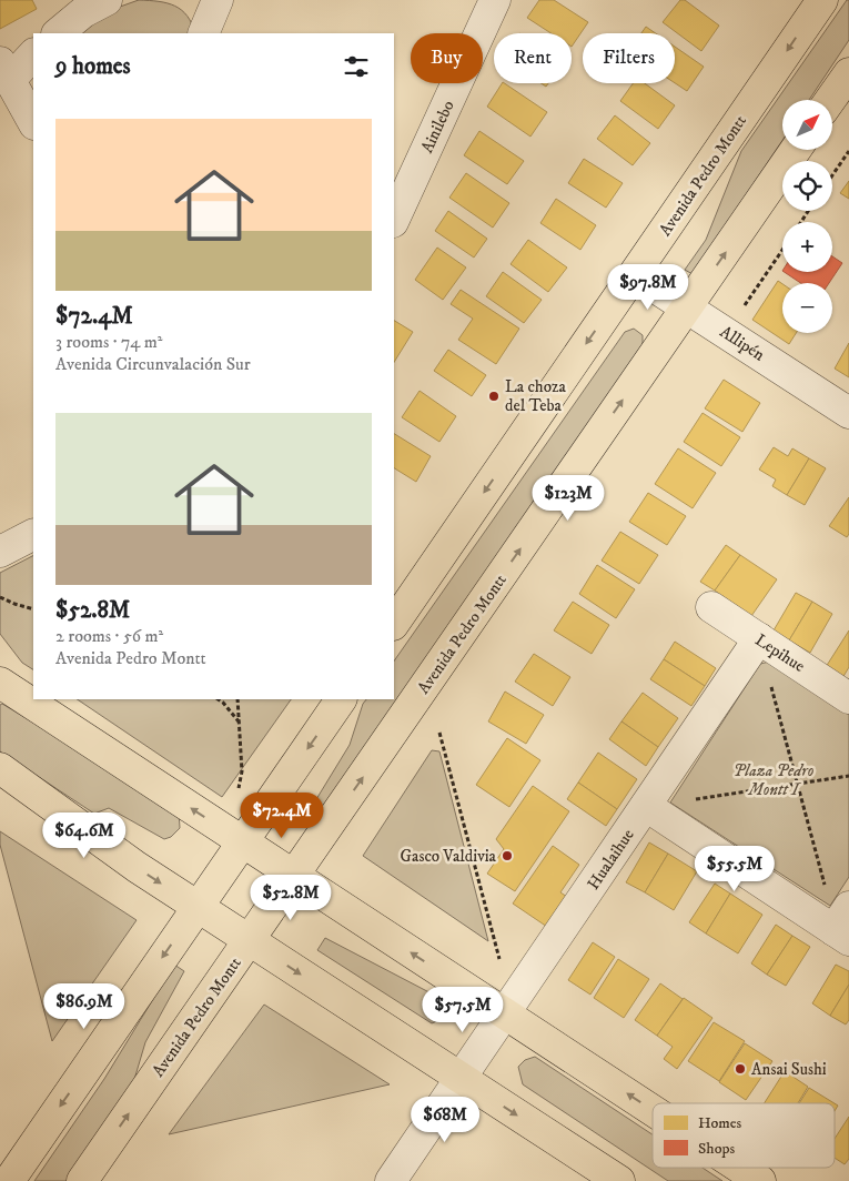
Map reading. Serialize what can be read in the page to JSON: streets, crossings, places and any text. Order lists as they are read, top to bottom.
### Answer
{
  "streets": {
    "main road": ["Avenida Pedro Montt"],
    "street": [
      "Ainilebo",
      "Allipén",
      "Lepihue",
      "Hualaihue"
    ]
  },
  "crossings": [
    ["Avenida Pedro Montt", "Allipén"],
    ["Lepihue", "Hualaihue"]
  ],
  "parks": ["Plaza Pedro Montt I"],
  "places": ["La choza del Teba", "Gasco Valdivia", "Ansai Sushi"],
  "legend": ["Homes", "Shops"],
  "north": "top right",
  "page": {
    "chip": ["Buy", "Rent", "Filters"],
    "heading": "9 homes",
    "map_buttons": ["+", "−"],
    "list": [
      {
        "name": "$72.4M",
        "note": "3 rooms · 74 m² · Avenida Circunvalación Sur"
      },
      {
        "name": "$52.8M",
        "note": "2 rooms · 56 m² · Avenida Pedro Montt"
      }
    ],
    "price": [
      "$97.8M",
      "$123M",
      "$72.4M",
      "$64.6M",
      "$55.5M",
      "$52.8M",
      "$86.9M",
      "$57.5M",
      "$68M"
    ]
  }
}
